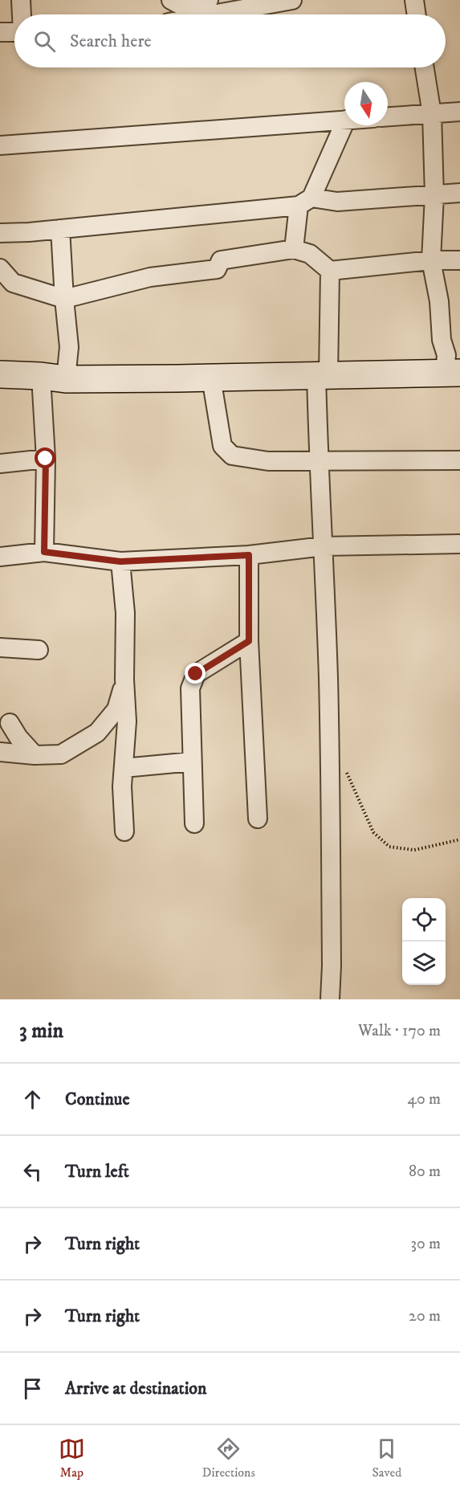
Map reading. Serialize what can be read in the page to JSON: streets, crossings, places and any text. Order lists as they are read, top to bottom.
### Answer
{
  "north": "bottom",
  "page": {
    "search": "Search here",
    "heading": ["3 min", "Walk · 170 m"],
    "list": [
      ["Continue", "40 m"],
      ["Turn left", "80 m"],
      ["Turn right", "30 m"],
      ["Turn right", "20 m"],
      "Arrive at destination"
    ],
    "nav": ["Map", "Directions", "Saved"]
  }
}
